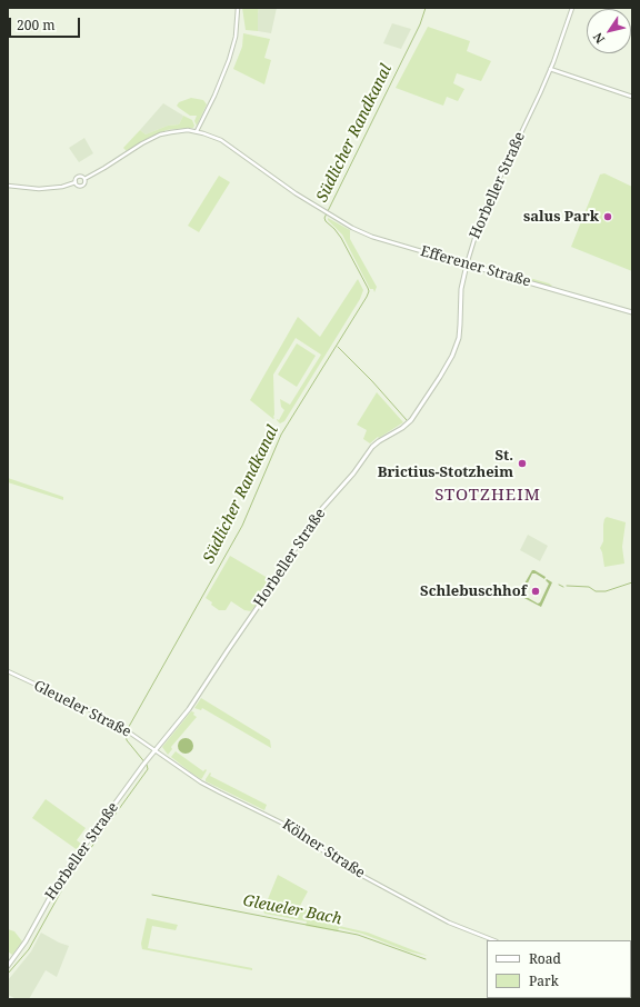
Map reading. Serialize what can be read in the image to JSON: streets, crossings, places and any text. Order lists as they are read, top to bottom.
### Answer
{
  "streets": {
    "main road": ["Horbeller Straße", "Efferener Straße"],
    "street": ["Gleueler Straße", "Kölner Straße"]
  },
  "crossings": [
    ["Horbeller Straße", "Efferener Straße"],
    ["Horbeller Straße", "Gleueler Straße"],
    ["Horbeller Straße", "Kölner Straße"],
    ["Gleueler Straße", "Kölner Straße"]
  ],
  "districts": ["STOTZHEIM"],
  "water": ["Südlicher Randkanal", "Gleueler Bach"],
  "places": ["salus Park", "St. Brictius-Stotzheim", "Schlebuschhof"],
  "legend": ["Road", "Park"],
  "scale_bar": "200 m",
  "north": "bottom left"
}
